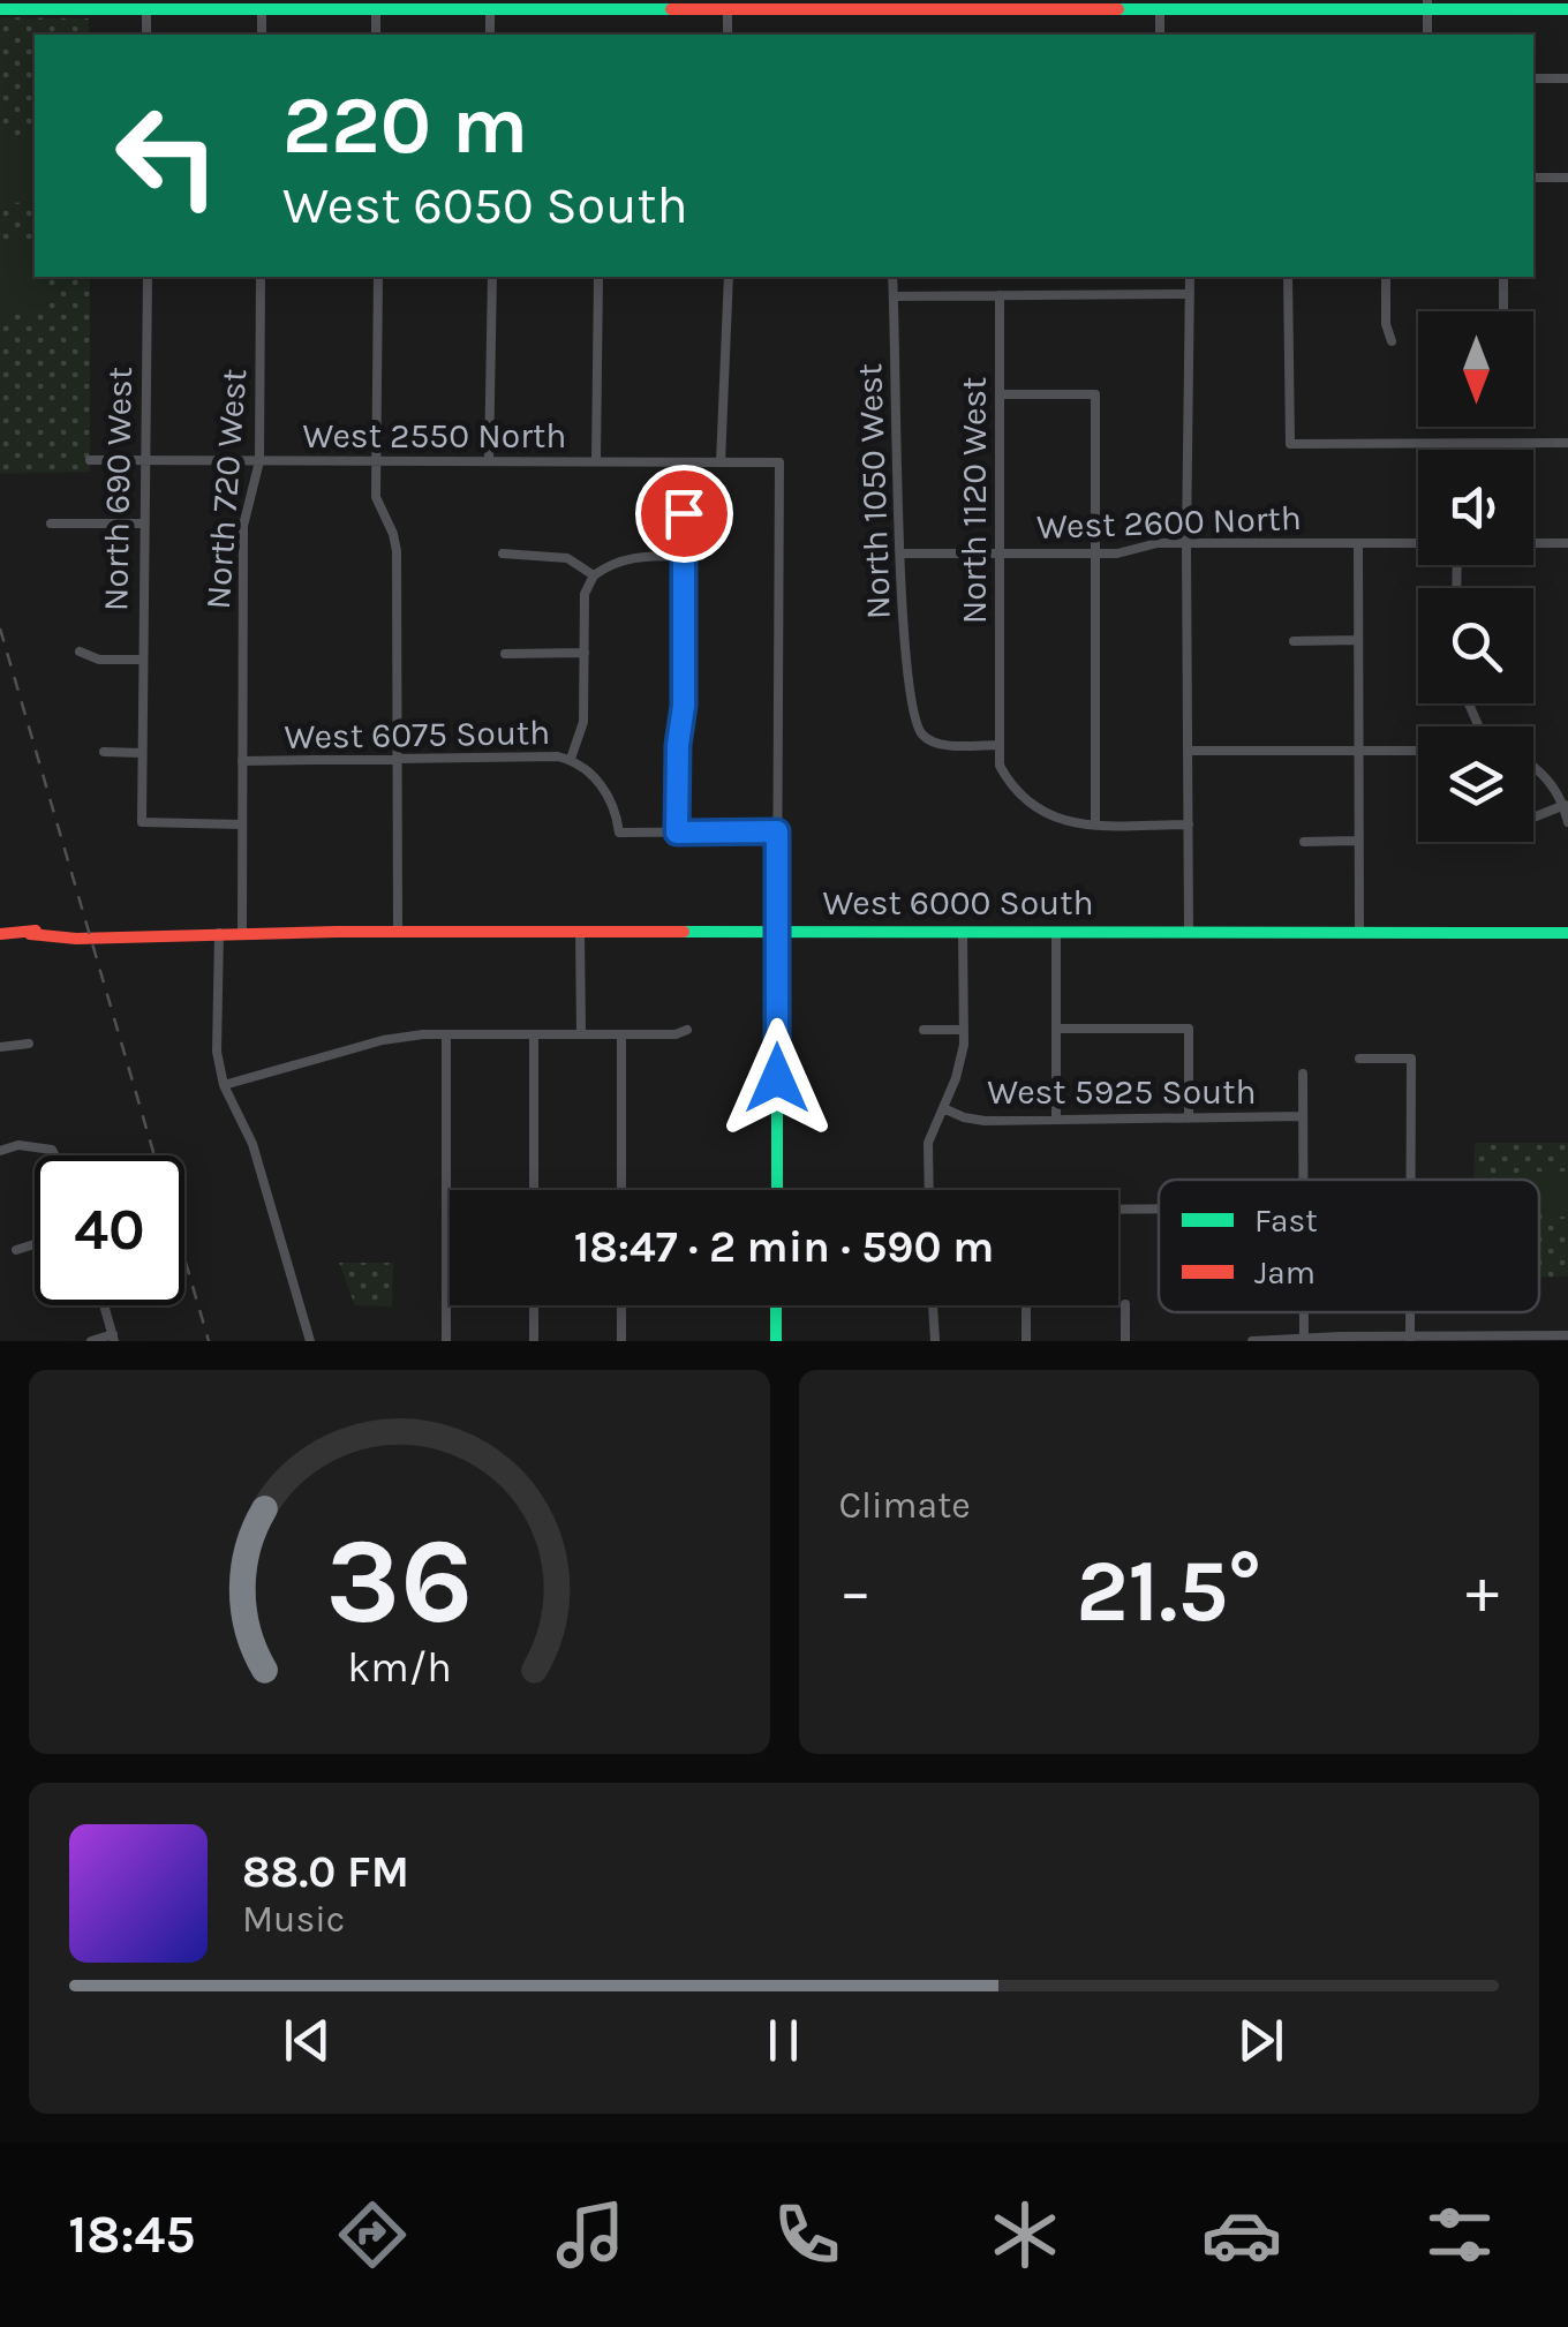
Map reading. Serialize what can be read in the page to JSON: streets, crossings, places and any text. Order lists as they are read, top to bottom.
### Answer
{
  "streets": {
    "street": [
      "West 2550 North",
      "North 690 West",
      "North 720 West",
      "North 1050 West",
      "North 1120 West",
      "West 2600 North",
      "West 6075 South",
      "West 6000 South",
      "West 5925 South"
    ]
  },
  "crossings": [
    ["West 2550 North", "North 690 West"],
    ["West 2550 North", "North 720 West"],
    ["North 690 West", "North 720 West"],
    ["North 720 West", "West 6075 South"],
    ["North 720 West", "West 6000 South"],
    ["North 1050 West", "North 1120 West"],
    ["North 1050 West", "West 2600 North"],
    ["North 1120 West", "West 2600 North"]
  ],
  "legend": ["Fast", "Jam"],
  "north": "bottom",
  "page": {
    "turn": ["220 m", "West 6050 South"],
    "limit": "40",
    "trip": "18:47 · 2 min · 590 m",
    "tile": "Climate",
    "heat": ["−", "21.5°", "+"],
    "song": ["88.0 FM", "Music"],
    "tabs": "18:45",
    "gauge": ["36", "km/h"]
  }
}
